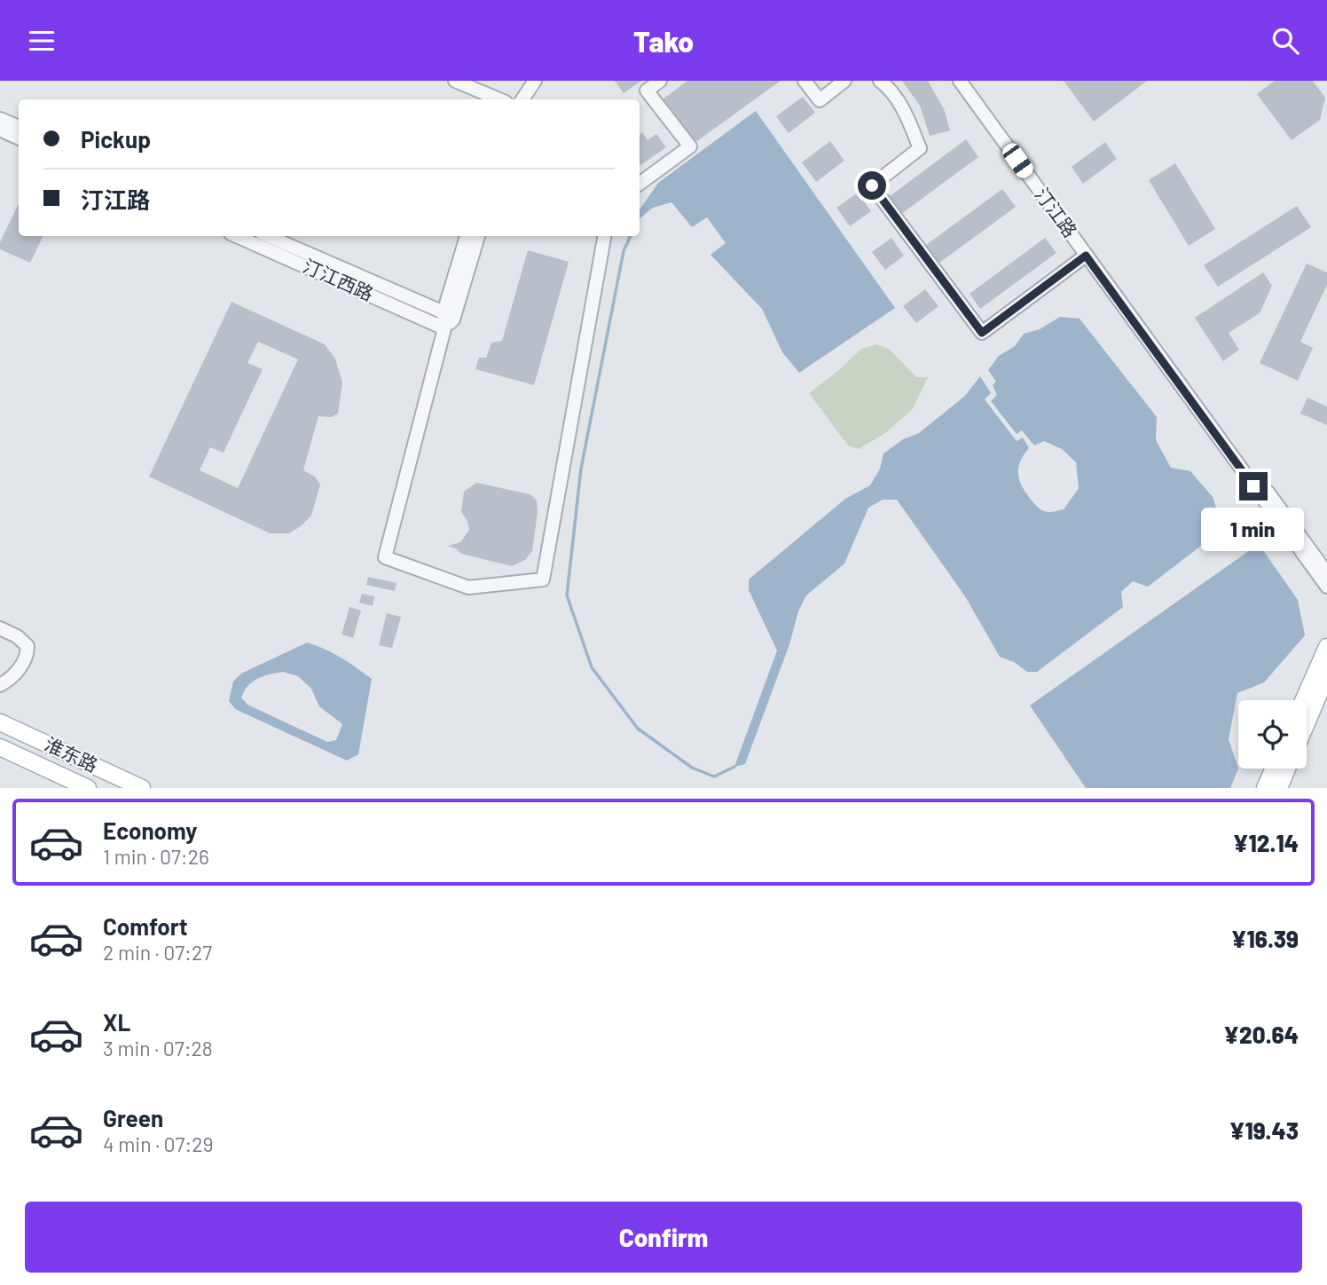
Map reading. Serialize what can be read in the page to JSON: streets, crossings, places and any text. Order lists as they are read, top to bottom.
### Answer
{
  "streets": {
    "main road": ["淮东路"],
    "street": ["汀江路", "汀江西路"]
  },
  "page": {
    "header": "Tako",
    "banner": ["Pickup", "汀江路"],
    "bubble": "1 min",
    "list": [
      {
        "name": "Economy",
        "note": "1 min · 07:26",
        "value": "¥12.14"
      },
      {
        "name": "Comfort",
        "note": "2 min · 07:27",
        "value": "¥16.39"
      },
      {
        "name": "XL",
        "note": "3 min · 07:28",
        "value": "¥20.64"
      },
      {
        "name": "Green",
        "note": "4 min · 07:29",
        "value": "¥19.43"
      }
    ],
    "buttons": "Confirm"
  }
}
